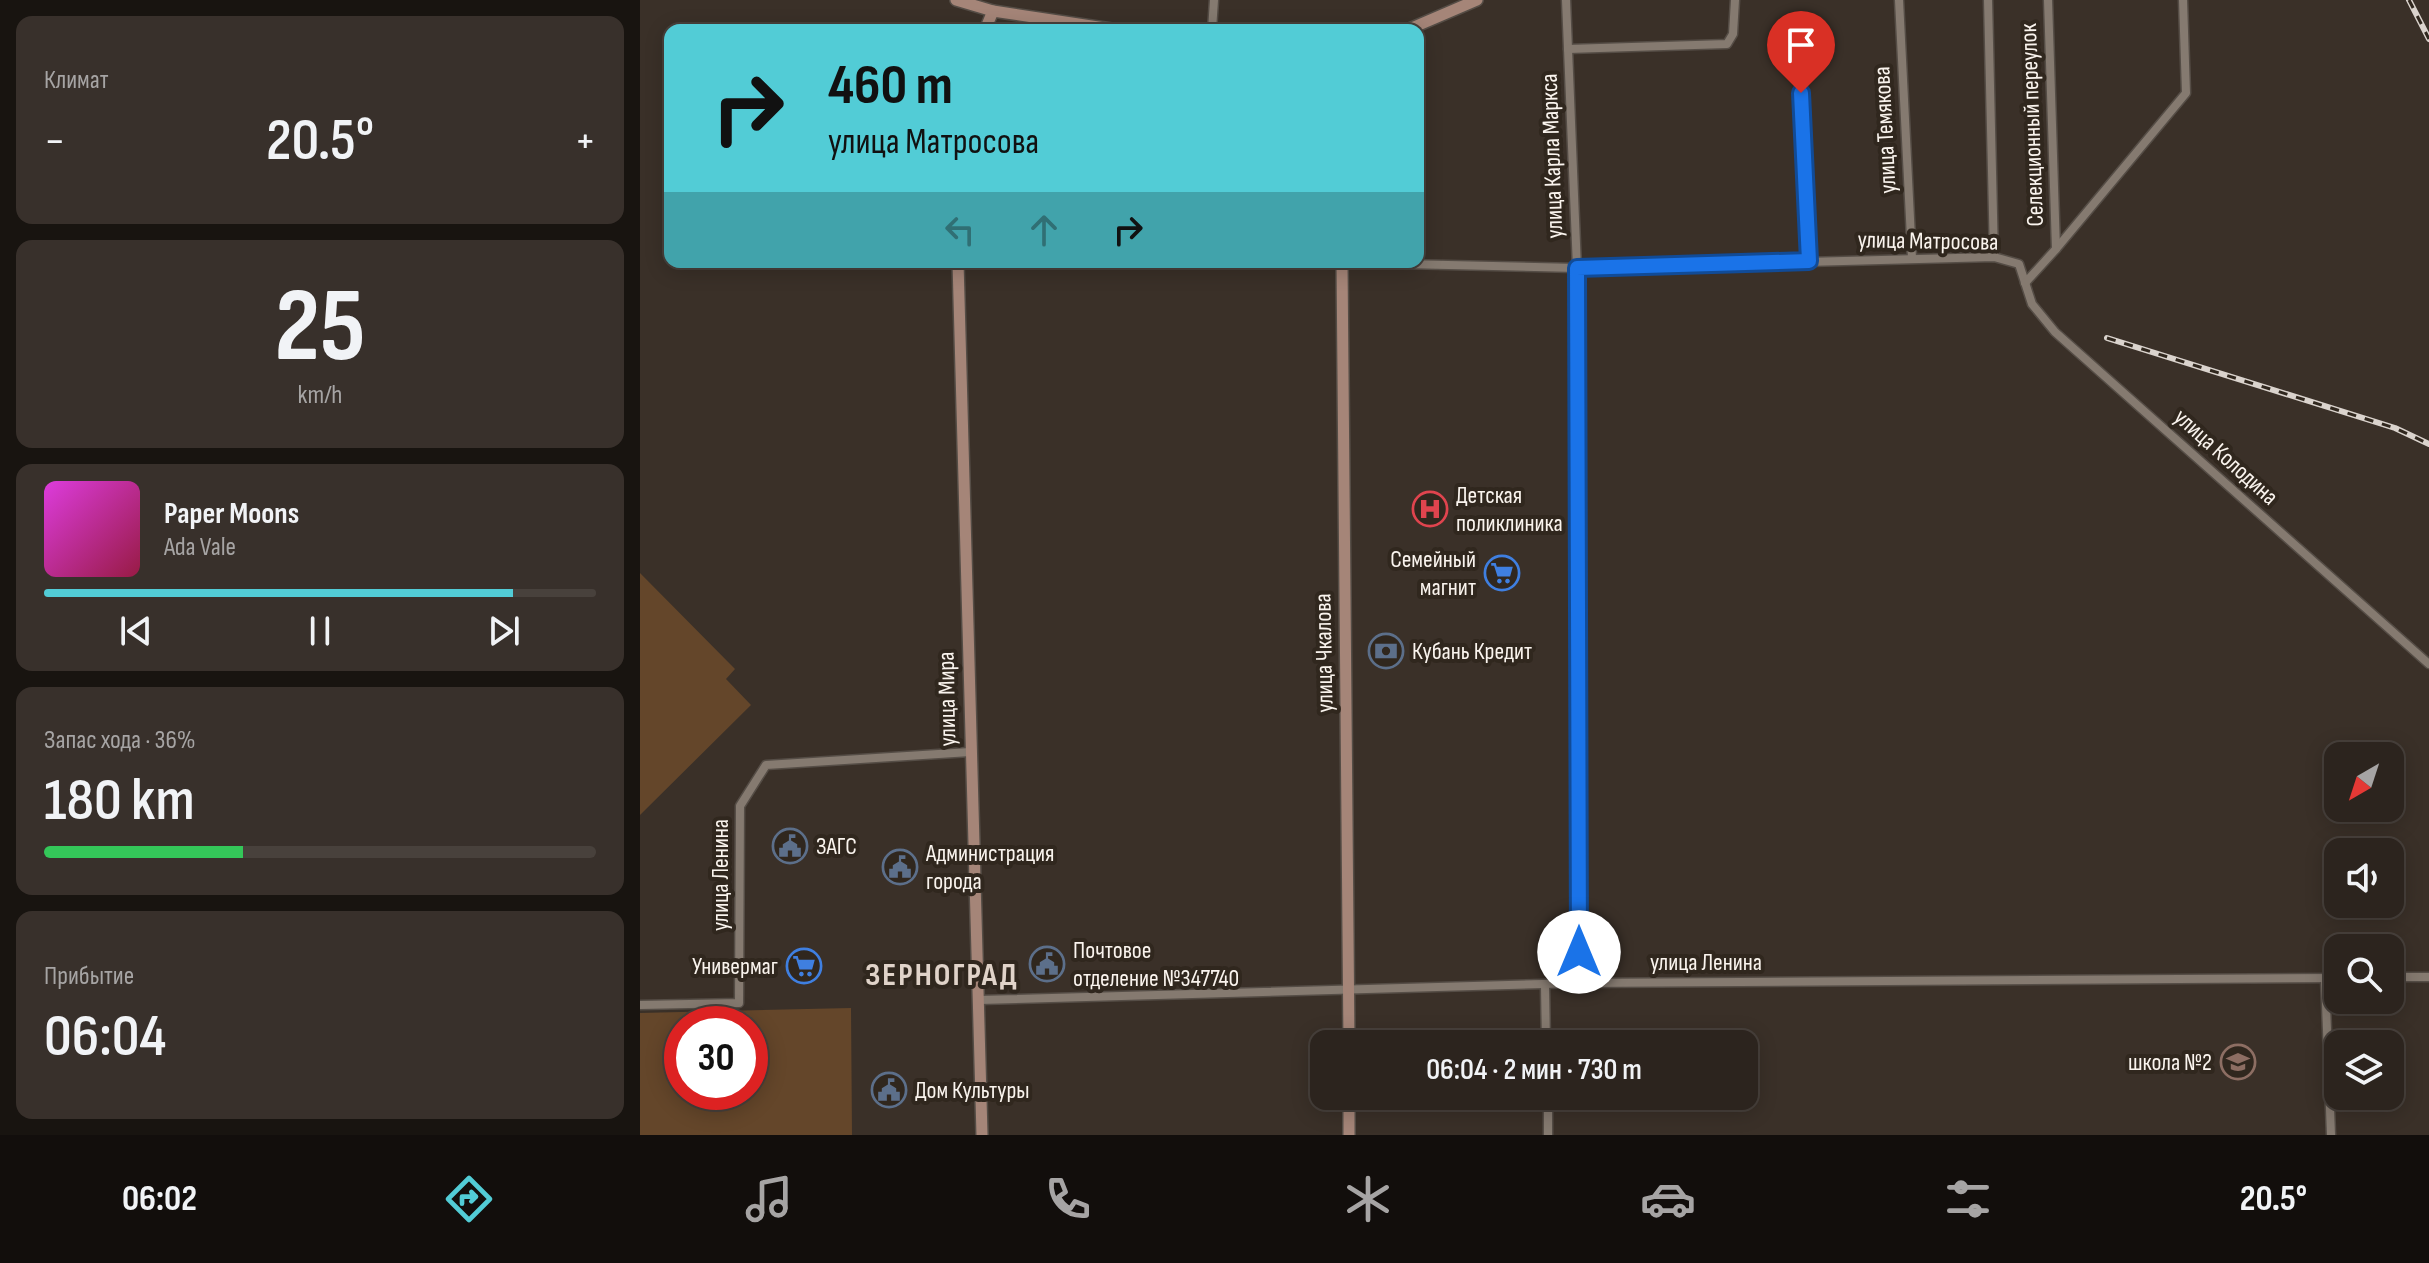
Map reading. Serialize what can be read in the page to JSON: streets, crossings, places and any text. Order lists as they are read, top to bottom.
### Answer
{
  "streets": {
    "street": [
      "Селекционный переулок",
      "улица Темякова",
      "улица Карла Маркса",
      "улица Матросова",
      "улица Колодина",
      "улица Чкалова",
      "улица Мира",
      "улица Ленина"
    ]
  },
  "crossings": [
    ["Селекционный переулок", "улица Колодина"],
    ["улица Темякова", "улица Матросова"],
    ["улица Карла Маркса", "улица Матросова"],
    ["улица Карла Маркса", "улица Ленина"],
    ["улица Матросова", "улица Колодина"],
    ["улица Чкалова", "улица Ленина"],
    ["улица Мира", "улица Ленина"]
  ],
  "districts": ["ЗЕРНОГРАД"],
  "places": {
    "hospital": ["Детская поликлиника"],
    "supermarket": ["Семейный магнит", "Универмаг"],
    "bank": ["Кубань Кредит"],
    "public building": [
      "ЗАГС",
      "Администрация города",
      "Почтовое отделение №347740",
      "Дом Культуры"
    ],
    "school or university": ["школа №2"]
  },
  "north": "bottom left",
  "page": {
    "tile": [
      "Климат",
      ["25", "km/h"],
      ["Запас хода · 36%", "180 km"],
      ["Прибытие", "06:04"]
    ],
    "turn": ["460 m", "улица Матросова"],
    "heat": ["−", "20.5°", "+"],
    "song": ["Paper Moons", "Ada Vale"],
    "limit": "30",
    "trip": "06:04 · 2 мин · 730 m",
    "tabs": ["06:02", "20.5°"]
  }
}
